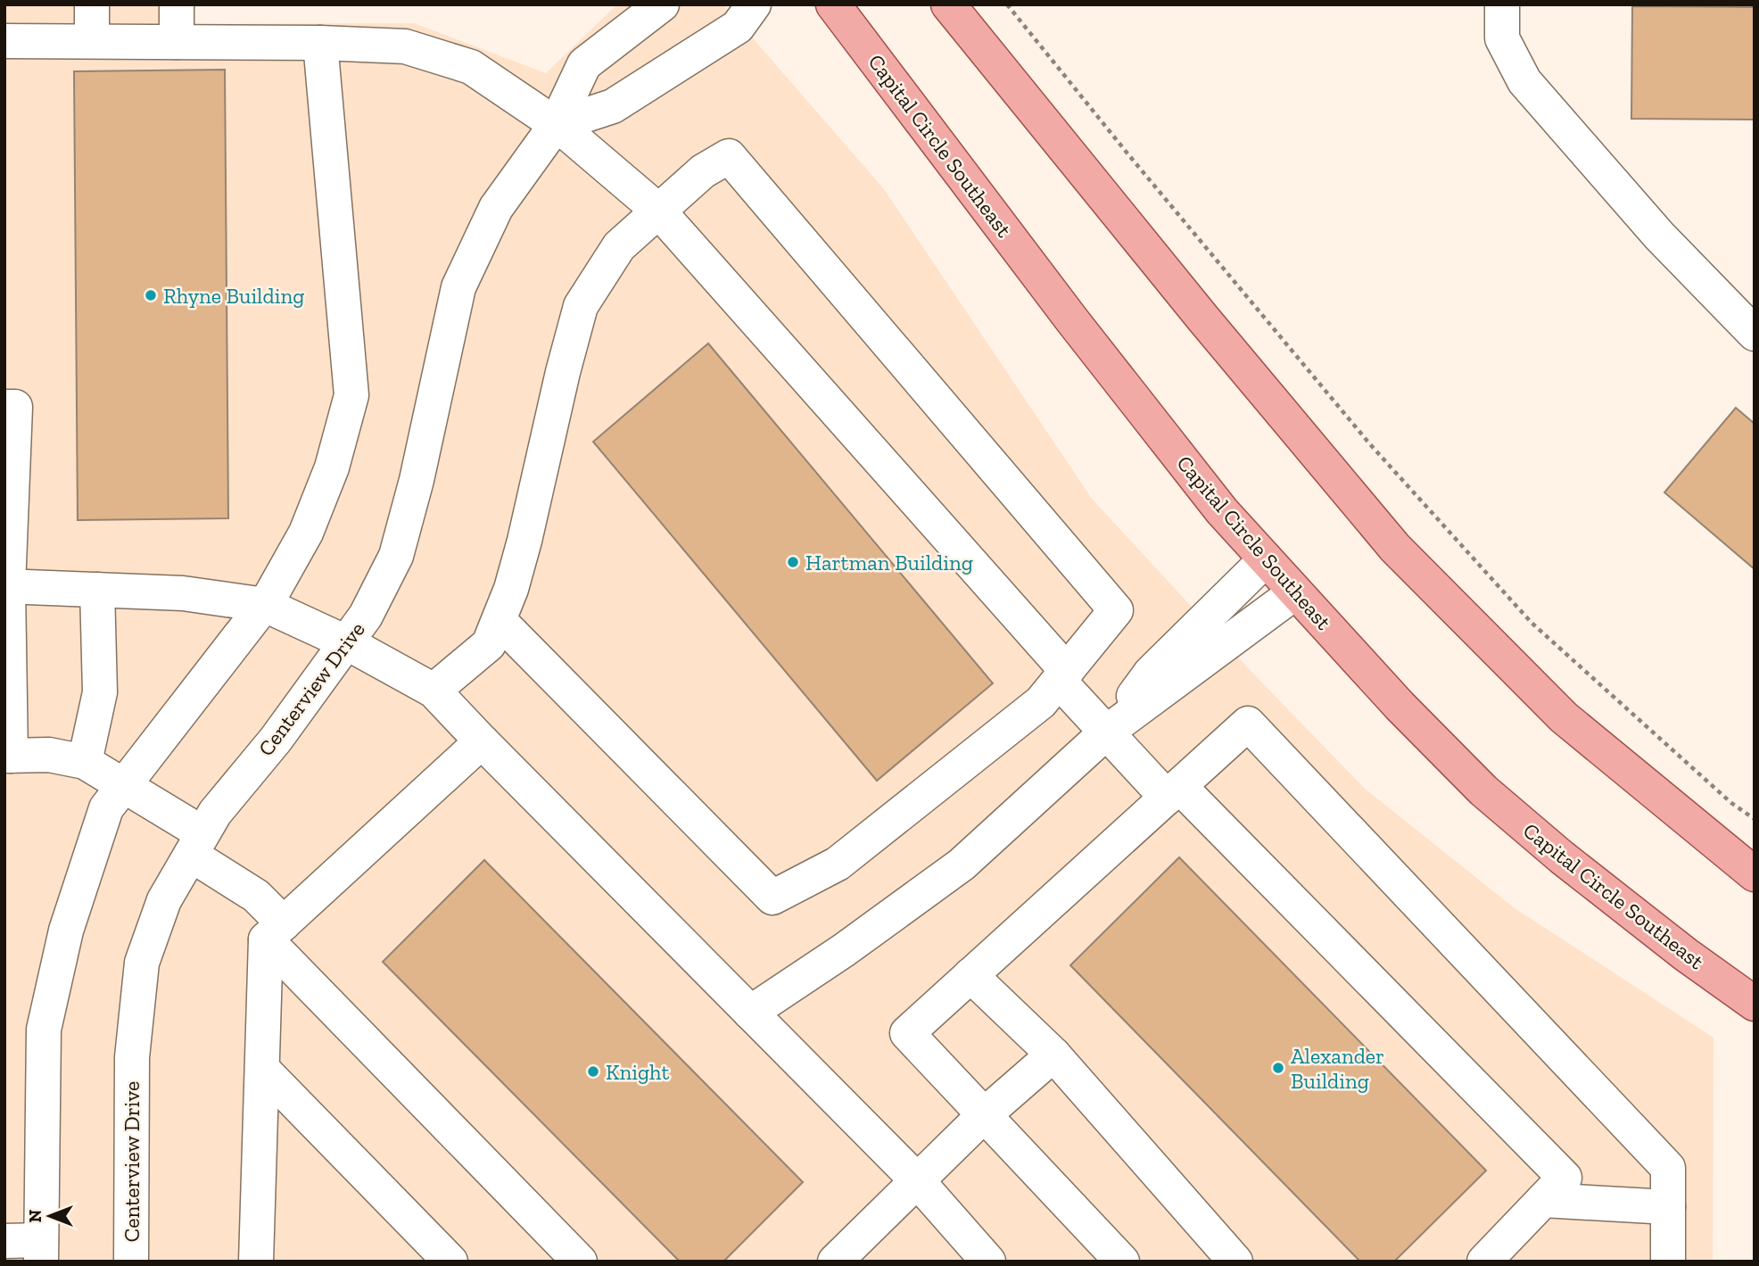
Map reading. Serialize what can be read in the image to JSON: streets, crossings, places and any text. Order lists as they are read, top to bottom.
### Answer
{
  "streets": {
    "main road": ["Capital Circle Southeast"],
    "street": ["Centerview Drive"]
  },
  "places": [
    "Rhyne Building",
    "Hartman Building",
    "Alexander Building",
    "Knight"
  ],
  "north": "left"
}
